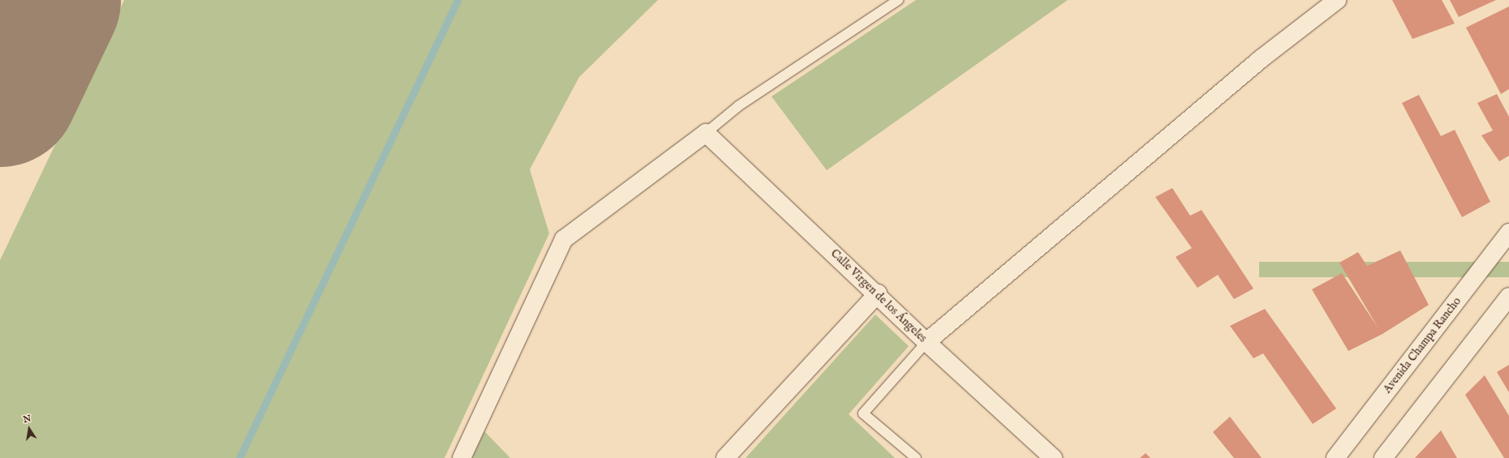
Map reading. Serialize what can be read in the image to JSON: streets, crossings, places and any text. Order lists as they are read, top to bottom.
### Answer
{
  "streets": {
    "street": ["Calle Virgen de los Ángeles", "Avenida Champa Rancho"]
  },
  "north": "top"
}
